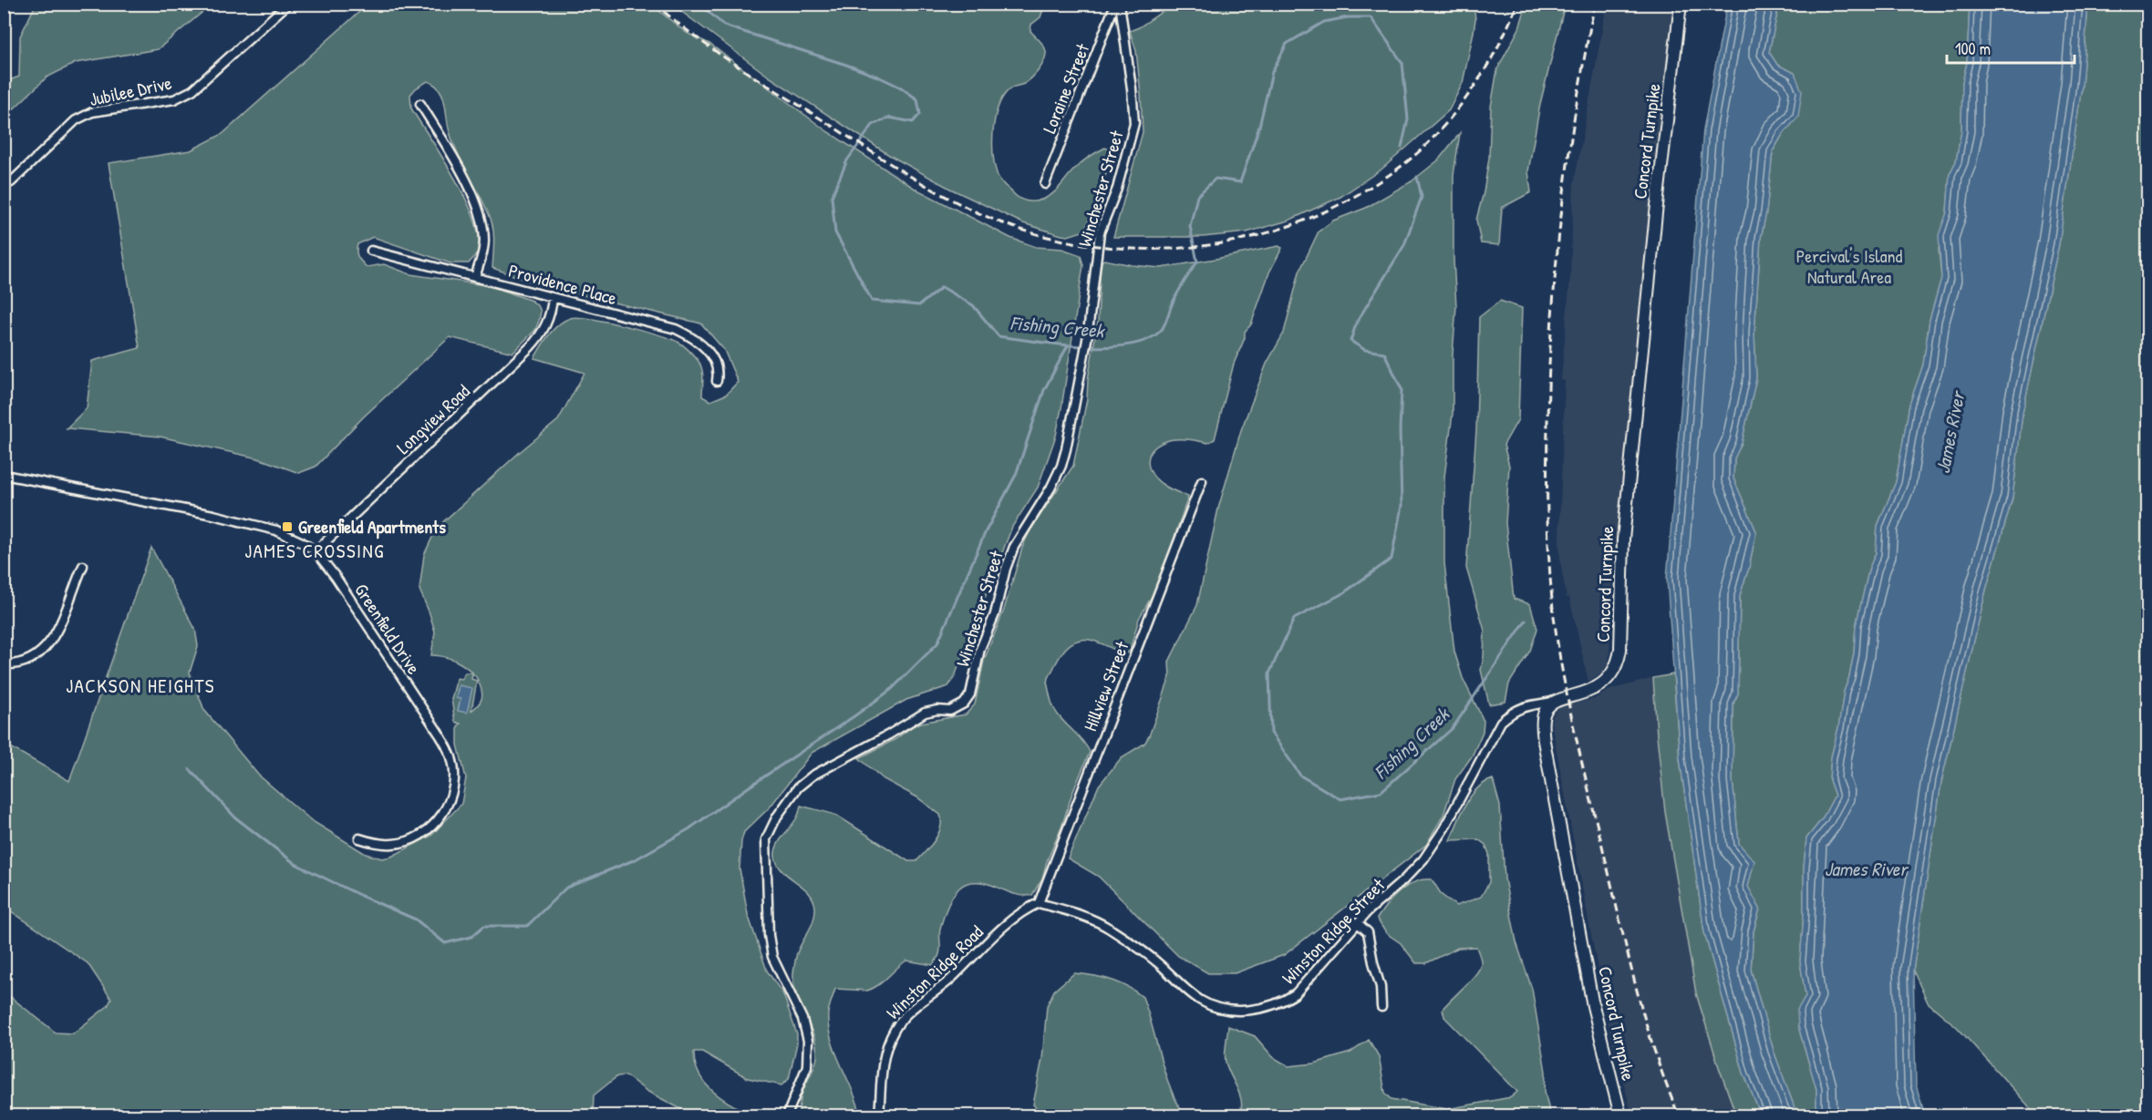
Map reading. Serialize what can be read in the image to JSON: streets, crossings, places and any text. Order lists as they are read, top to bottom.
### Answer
{
  "streets": {
    "street": [
      "Loraine Street",
      "Jubilee Drive",
      "Concord Turnpike",
      "Winchester Street",
      "Providence Place",
      "Longview Road",
      "Greenfield Drive",
      "Hillview Street",
      "Winston Ridge Street",
      "Winston Ridge Road"
    ]
  },
  "crossings": [
    ["Loraine Street", "Winchester Street"],
    ["Concord Turnpike", "Winston Ridge Street"],
    ["Providence Place", "Longview Road"],
    ["Longview Road", "Greenfield Drive"],
    ["Hillview Street", "Winston Ridge Street"],
    ["Hillview Street", "Winston Ridge Road"],
    ["Winston Ridge Street", "Winston Ridge Road"]
  ],
  "districts": ["JAMES CROSSING", "JACKSON HEIGHTS"],
  "water": ["Fishing Creek", "James River"],
  "parks": ["Percival's Island Natural Area"],
  "places": {
    "transit": ["Greenfield Apartments"]
  },
  "scale_bar": "100 m"
}
